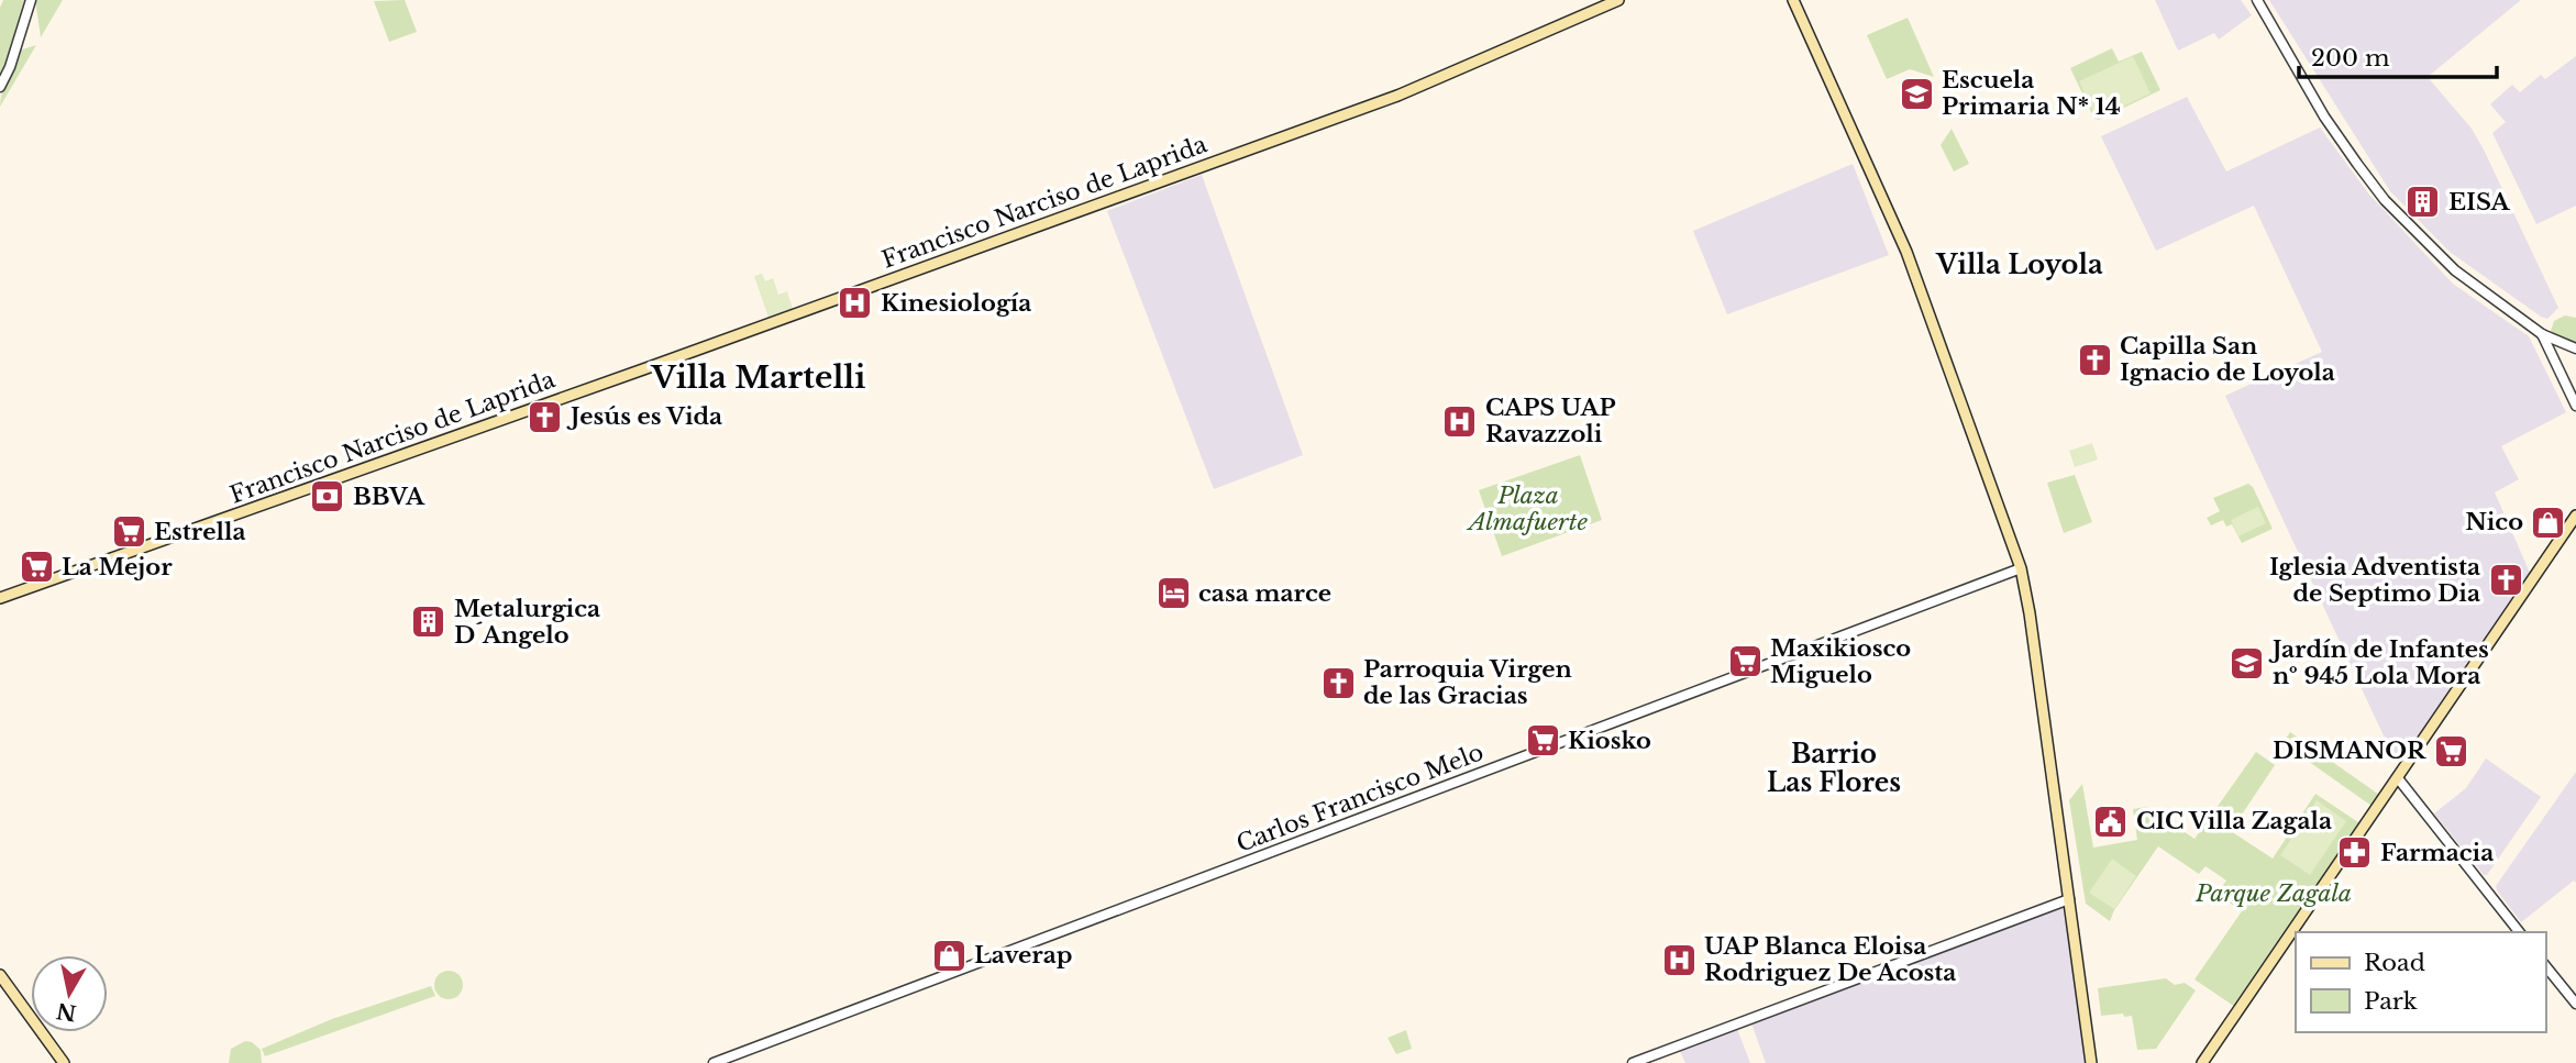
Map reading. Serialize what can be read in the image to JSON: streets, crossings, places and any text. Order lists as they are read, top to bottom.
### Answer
{
  "streets": {
    "main road": ["Francisco Narciso de Laprida"],
    "street": ["Carlos Francisco Melo"]
  },
  "districts": ["Villa Loyola", "Villa Martelli", "Barrio Las Flores"],
  "parks": ["Plaza Almafuerte", "Parque Zagala"],
  "places": {
    "school or university": ["Escuela Primaria N* 14", "Jardín de Infantes nº 945 Lola Mora"],
    "building": ["EISA", "Metalurgica D´Angelo"],
    "hospital": ["Kinesiología", "CAPS UAP Ravazzoli", "UAP Blanca Eloisa Rodriguez De Acosta"],
    "church": [
      "Capilla San Ignacio de Loyola",
      "Jesús es Vida",
      "Iglesia Adventista de Septimo Dia",
      "Parroquia Virgen de las Gracias"
    ],
    "bank": ["BBVA"],
    "shop": ["Nico", "Laverap"],
    "supermarket": [
      "Estrella",
      "La Mejor",
      "Maxikiosco Miguelo",
      "Kiosko",
      "DISMANOR"
    ],
    "hotel": ["casa marce"],
    "public building": ["CIC Villa Zagala"],
    "pharmacy": ["Farmacia"]
  },
  "legend": ["Road", "Park"],
  "scale_bar": "200 m",
  "north": "bottom"
}
